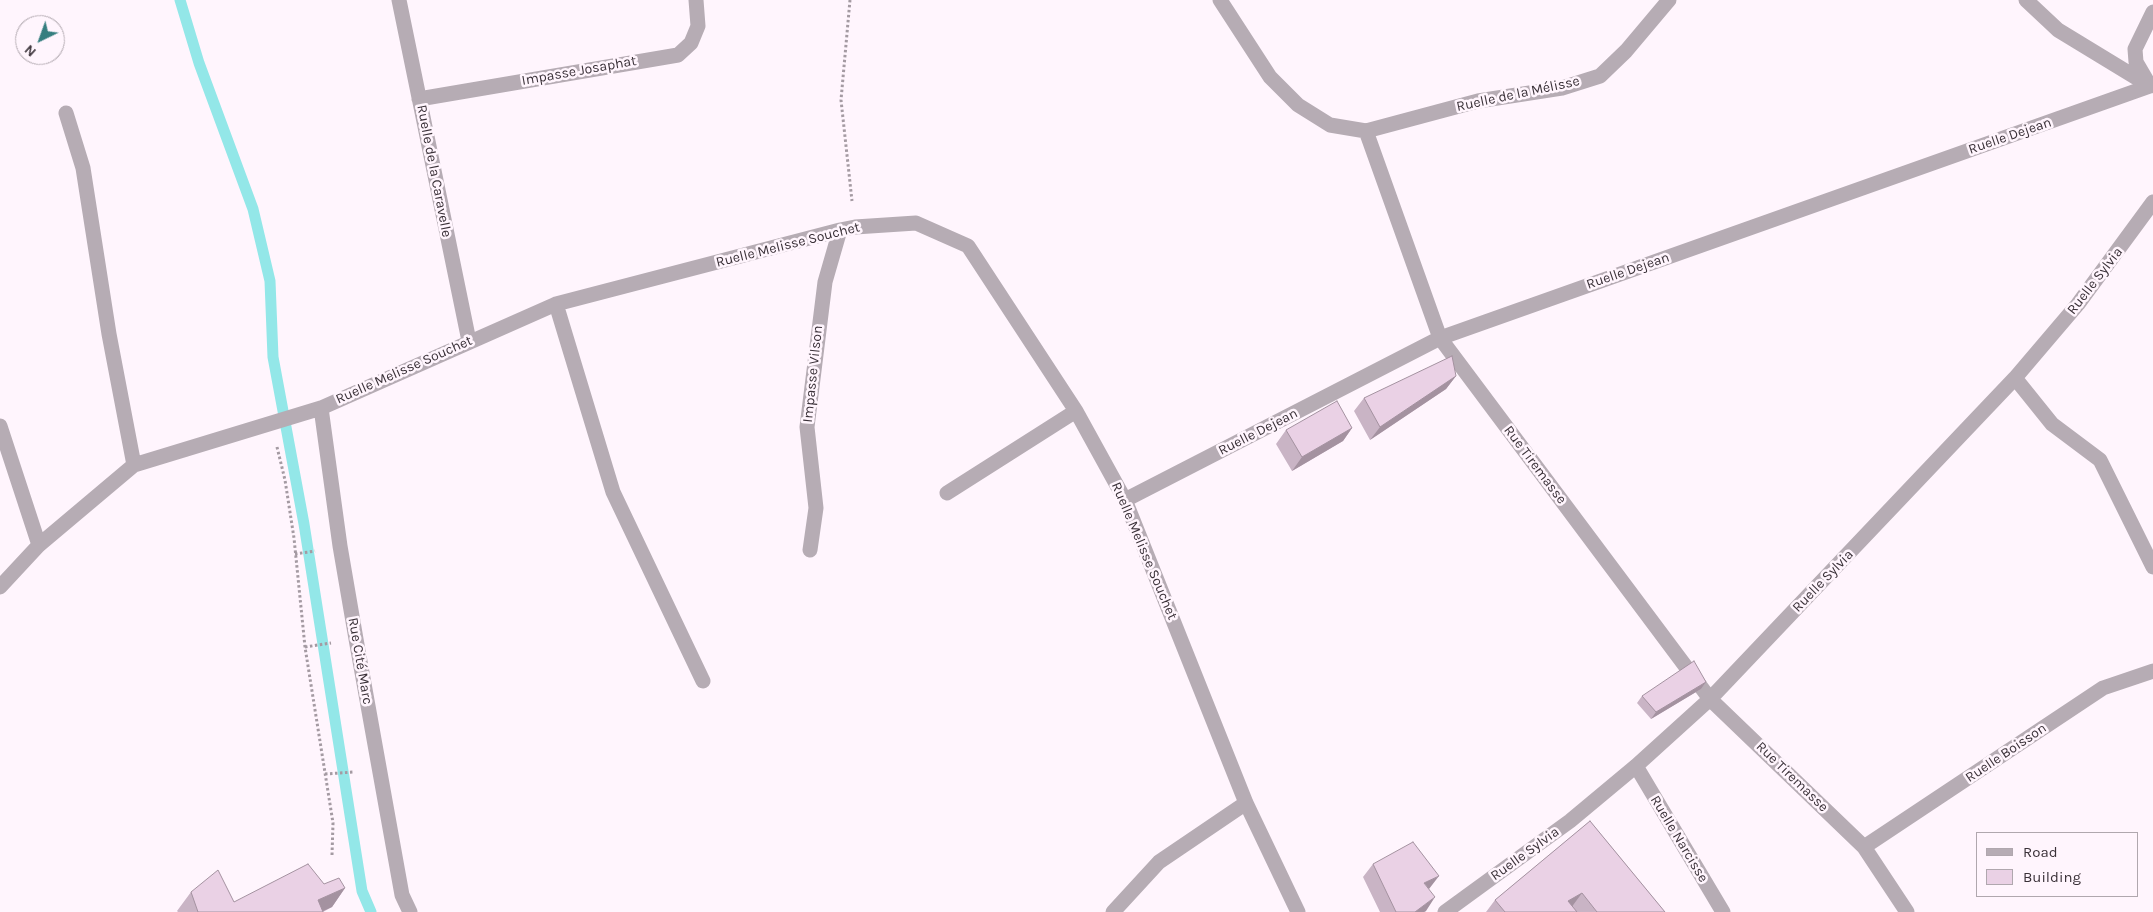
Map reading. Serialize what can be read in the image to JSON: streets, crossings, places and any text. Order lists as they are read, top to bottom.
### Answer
{
  "streets": {
    "street": [
      "Impasse Josaphat",
      "Ruelle de la Mélisse",
      "Ruelle Dejean",
      "Ruelle de la Caravelle",
      "Ruelle Melisse Souchet",
      "Ruelle Sylvia",
      "Impasse Vilson",
      "Rue Tiremasse",
      "Rue Cité Marc",
      "Ruelle Boisson",
      "Ruelle Narcisse"
    ]
  },
  "crossings": [
    ["Impasse Josaphat", "Ruelle de la Caravelle"],
    ["Ruelle de la Mélisse", "Rue Tiremasse"],
    ["Ruelle Dejean", "Ruelle Melisse Souchet"],
    ["Ruelle Dejean", "Rue Tiremasse"],
    ["Ruelle de la Caravelle", "Ruelle Melisse Souchet"],
    ["Ruelle Melisse Souchet", "Impasse Vilson"],
    ["Ruelle Melisse Souchet", "Rue Cité Marc"],
    ["Ruelle Sylvia", "Rue Tiremasse"],
    ["Ruelle Sylvia", "Ruelle Narcisse"],
    ["Rue Tiremasse", "Ruelle Boisson"]
  ],
  "legend": ["Road", "Building"],
  "north": "bottom left"
}
